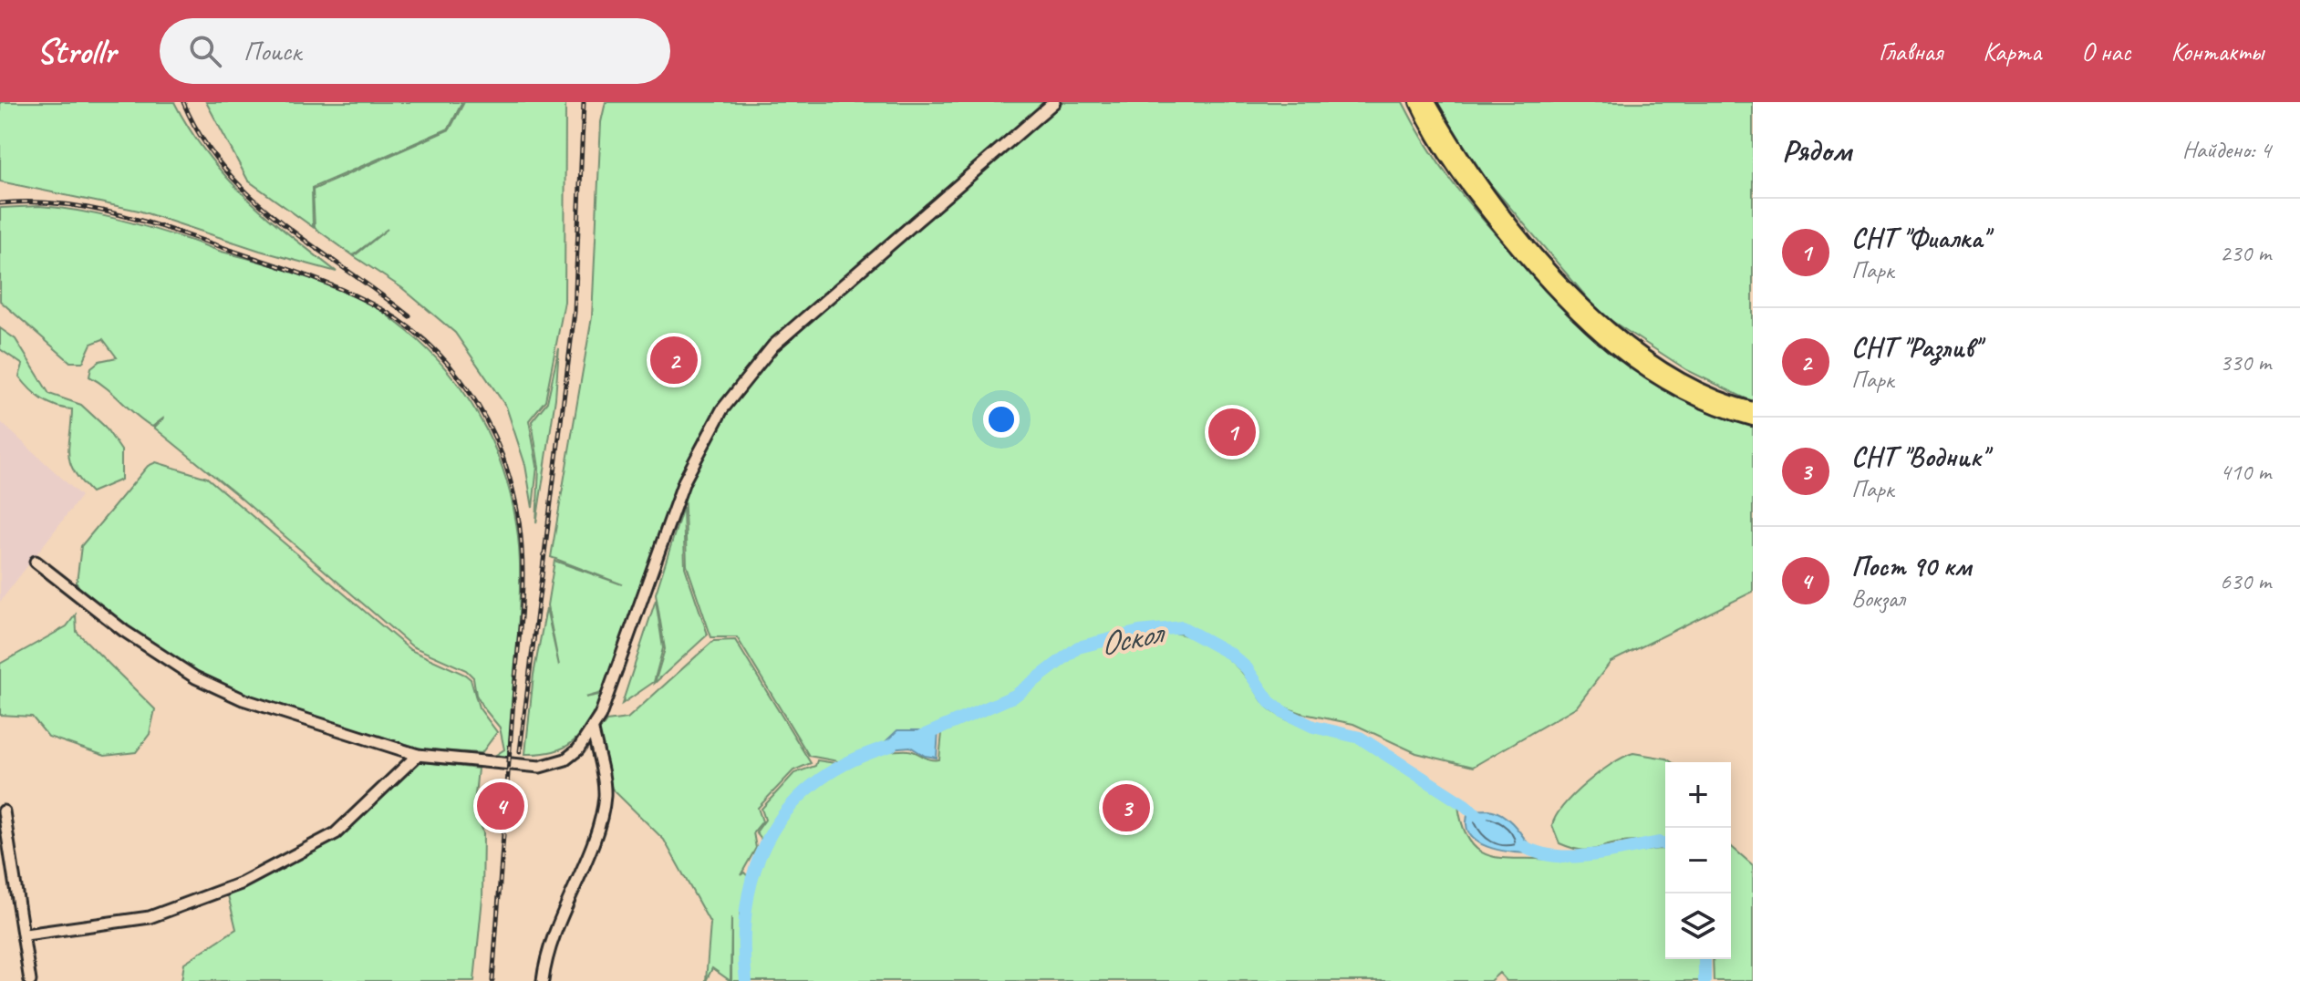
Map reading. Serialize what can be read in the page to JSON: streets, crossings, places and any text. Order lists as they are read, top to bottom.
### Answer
{
  "water": ["Оскол"],
  "page": {
    "header": "Strollr",
    "search": "Поиск",
    "nav": [
      "Главная",
      "Карта",
      "О нас",
      "Контакты"
    ],
    "heading": ["Рядом", "Найдено: 4"],
    "list": [
      {
        "mark": "1",
        "name": "СНТ \"Фиалка\"",
        "note": "Парк",
        "value": "230 m"
      },
      {
        "mark": "2",
        "name": "СНТ \"Разлив\"",
        "note": "Парк",
        "value": "330 m"
      },
      {
        "mark": "3",
        "name": "СНТ \"Водник\"",
        "note": "Парк",
        "value": "410 m"
      },
      {
        "mark": "4",
        "name": "Пост 90 км",
        "note": "Вокзал",
        "value": "630 m"
      }
    ],
    "pins": [
      "2",
      "1",
      "4",
      "3"
    ],
    "map_buttons": ["+", "−"]
  }
}
